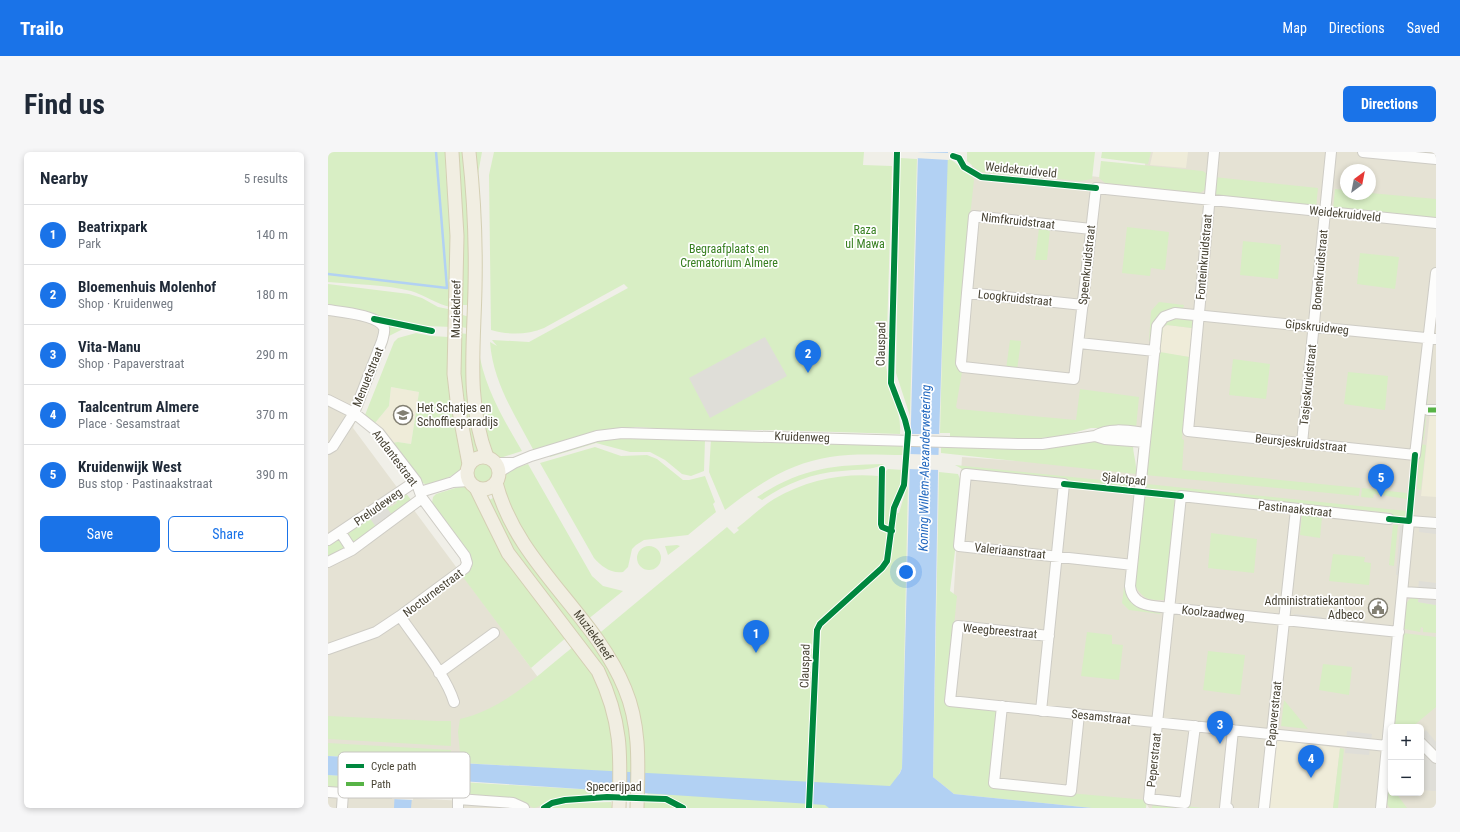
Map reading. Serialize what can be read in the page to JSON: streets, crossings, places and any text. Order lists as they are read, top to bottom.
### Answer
{
  "streets": {
    "main road": ["Muziekdreef"],
    "street": [
      "Weidekruidveld",
      "Nimfkruidstraat",
      "Fonteinkruidstraat",
      "Speenkruidstraat",
      "Bonenkruidstraat",
      "Loogkruidstraat",
      "Gipskruidweg",
      "Menuetstraat",
      "Tasjeskruidstraat",
      "Kruidenweg",
      "Beursjeskruidstraat",
      "Andantestraat",
      "Preludeweg",
      "Pastinaakstraat",
      "Valeriaanstraat",
      "Nocturnestraat",
      "Koolzaadweg",
      "Weegbreestraat",
      "Papaverstraat",
      "Sesamstraat",
      "Peperstraat"
    ],
    "cycle path": ["Clauspad", "Sjalotpad", "Specerijpad"]
  },
  "crossings": [
    ["Weidekruidveld", "Fonteinkruidstraat"],
    ["Weidekruidveld", "Speenkruidstraat"],
    ["Weidekruidveld", "Bonenkruidstraat"],
    ["Nimfkruidstraat", "Speenkruidstraat"],
    ["Nimfkruidstraat", "Loogkruidstraat"],
    ["Fonteinkruidstraat", "Gipskruidweg"],
    ["Fonteinkruidstraat", "Beursjeskruidstraat"],
    ["Speenkruidstraat", "Loogkruidstraat"],
    ["Bonenkruidstraat", "Gipskruidweg"],
    ["Bonenkruidstraat", "Tasjeskruidstraat"],
    ["Muziekdreef", "Kruidenweg"],
    ["Muziekdreef", "Preludeweg"],
    ["Gipskruidweg", "Tasjeskruidstraat"],
    ["Gipskruidweg", "Kruidenweg"],
    ["Gipskruidweg", "Beursjeskruidstraat"],
    ["Gipskruidweg", "Koolzaadweg"],
    ["Menuetstraat", "Andantestraat"],
    ["Tasjeskruidstraat", "Beursjeskruidstraat"],
    ["Andantestraat", "Preludeweg"],
    ["Andantestraat", "Nocturnestraat"],
    ["Preludeweg", "Nocturnestraat"],
    ["Pastinaakstraat", "Koolzaadweg"],
    ["Pastinaakstraat", "Papaverstraat"],
    ["Valeriaanstraat", "Koolzaadweg"],
    ["Koolzaadweg", "Papaverstraat"],
    ["Koolzaadweg", "Peperstraat"],
    ["Weegbreestraat", "Sesamstraat"],
    ["Papaverstraat", "Sesamstraat"],
    ["Sesamstraat", "Peperstraat"]
  ],
  "water": ["Koning Willem-Alexanderwetering"],
  "parks": ["Raza ul Mawa", "Begraafplaats en Crematorium Almere"],
  "places": {
    "school or university": ["Het Schatjes en Schoffiesparadijs"],
    "public building": ["Administratiekantoor Adbeco"]
  },
  "legend": ["Cycle path", "Path"],
  "north": "top right",
  "page": {
    "header": "Trailo",
    "nav": ["Map", "Directions", "Saved"],
    "buttons": [
      "Directions",
      ["Save", "Share"]
    ],
    "title": "Find us",
    "heading": ["Nearby", "5 results"],
    "list": [
      {
        "mark": "1",
        "name": "Beatrixpark",
        "note": "Park",
        "value": "140 m"
      },
      {
        "mark": "2",
        "name": "Bloemenhuis Molenhof",
        "note": "Shop · Kruidenweg",
        "value": "180 m"
      },
      {
        "mark": "3",
        "name": "Vita-Manu",
        "note": "Shop · Papaverstraat",
        "value": "290 m"
      },
      {
        "mark": "4",
        "name": "Taalcentrum Almere",
        "note": "Place · Sesamstraat",
        "value": "370 m"
      },
      {
        "mark": "5",
        "name": "Kruidenwijk West",
        "note": "Bus stop · Pastinaakstraat",
        "value": "390 m"
      }
    ],
    "pins": [
      "2",
      "5",
      "1",
      "3",
      "4"
    ],
    "map_buttons": ["+", "−"]
  }
}
